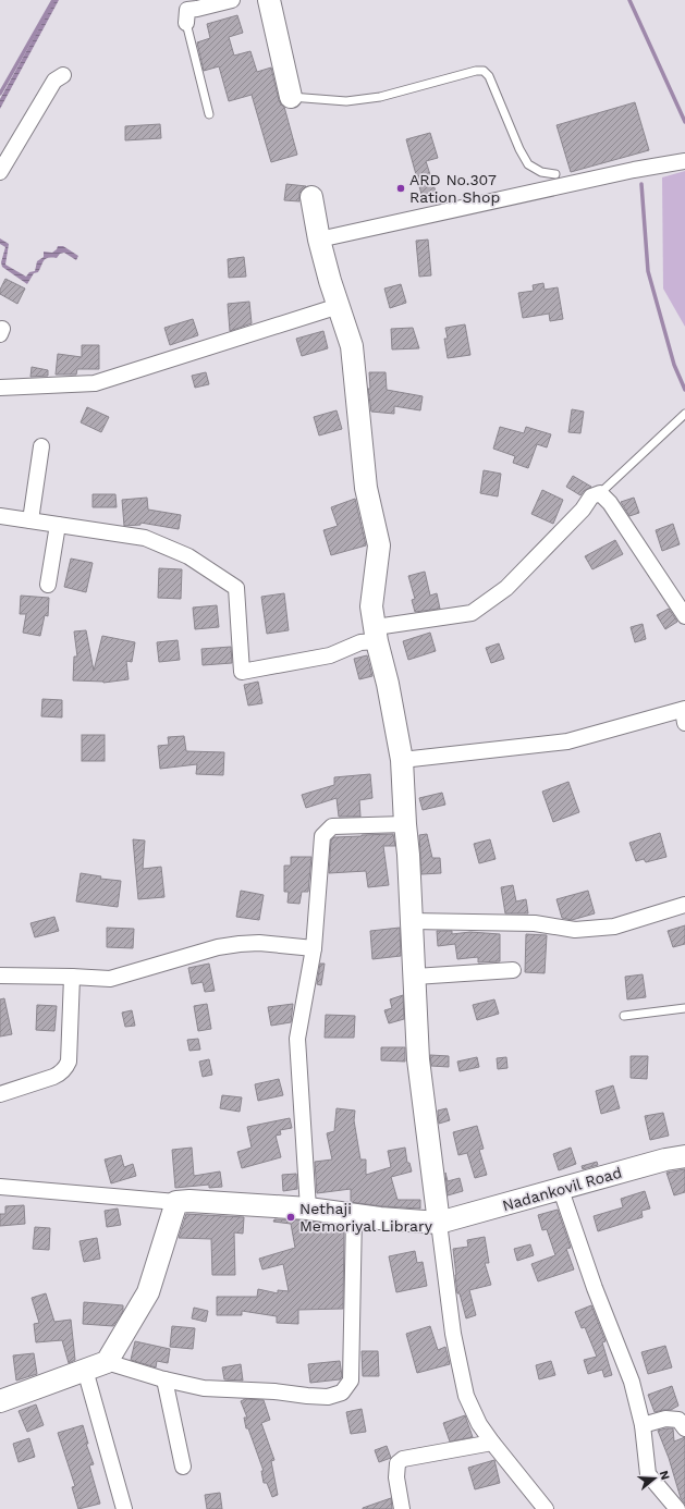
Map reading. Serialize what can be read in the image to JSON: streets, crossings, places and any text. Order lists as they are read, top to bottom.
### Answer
{
  "streets": {
    "street": ["Nadankovil Road"]
  },
  "places": ["ARD No.307 Ration Shop", "Nethaji Memoriyal Library"],
  "north": "right"
}
